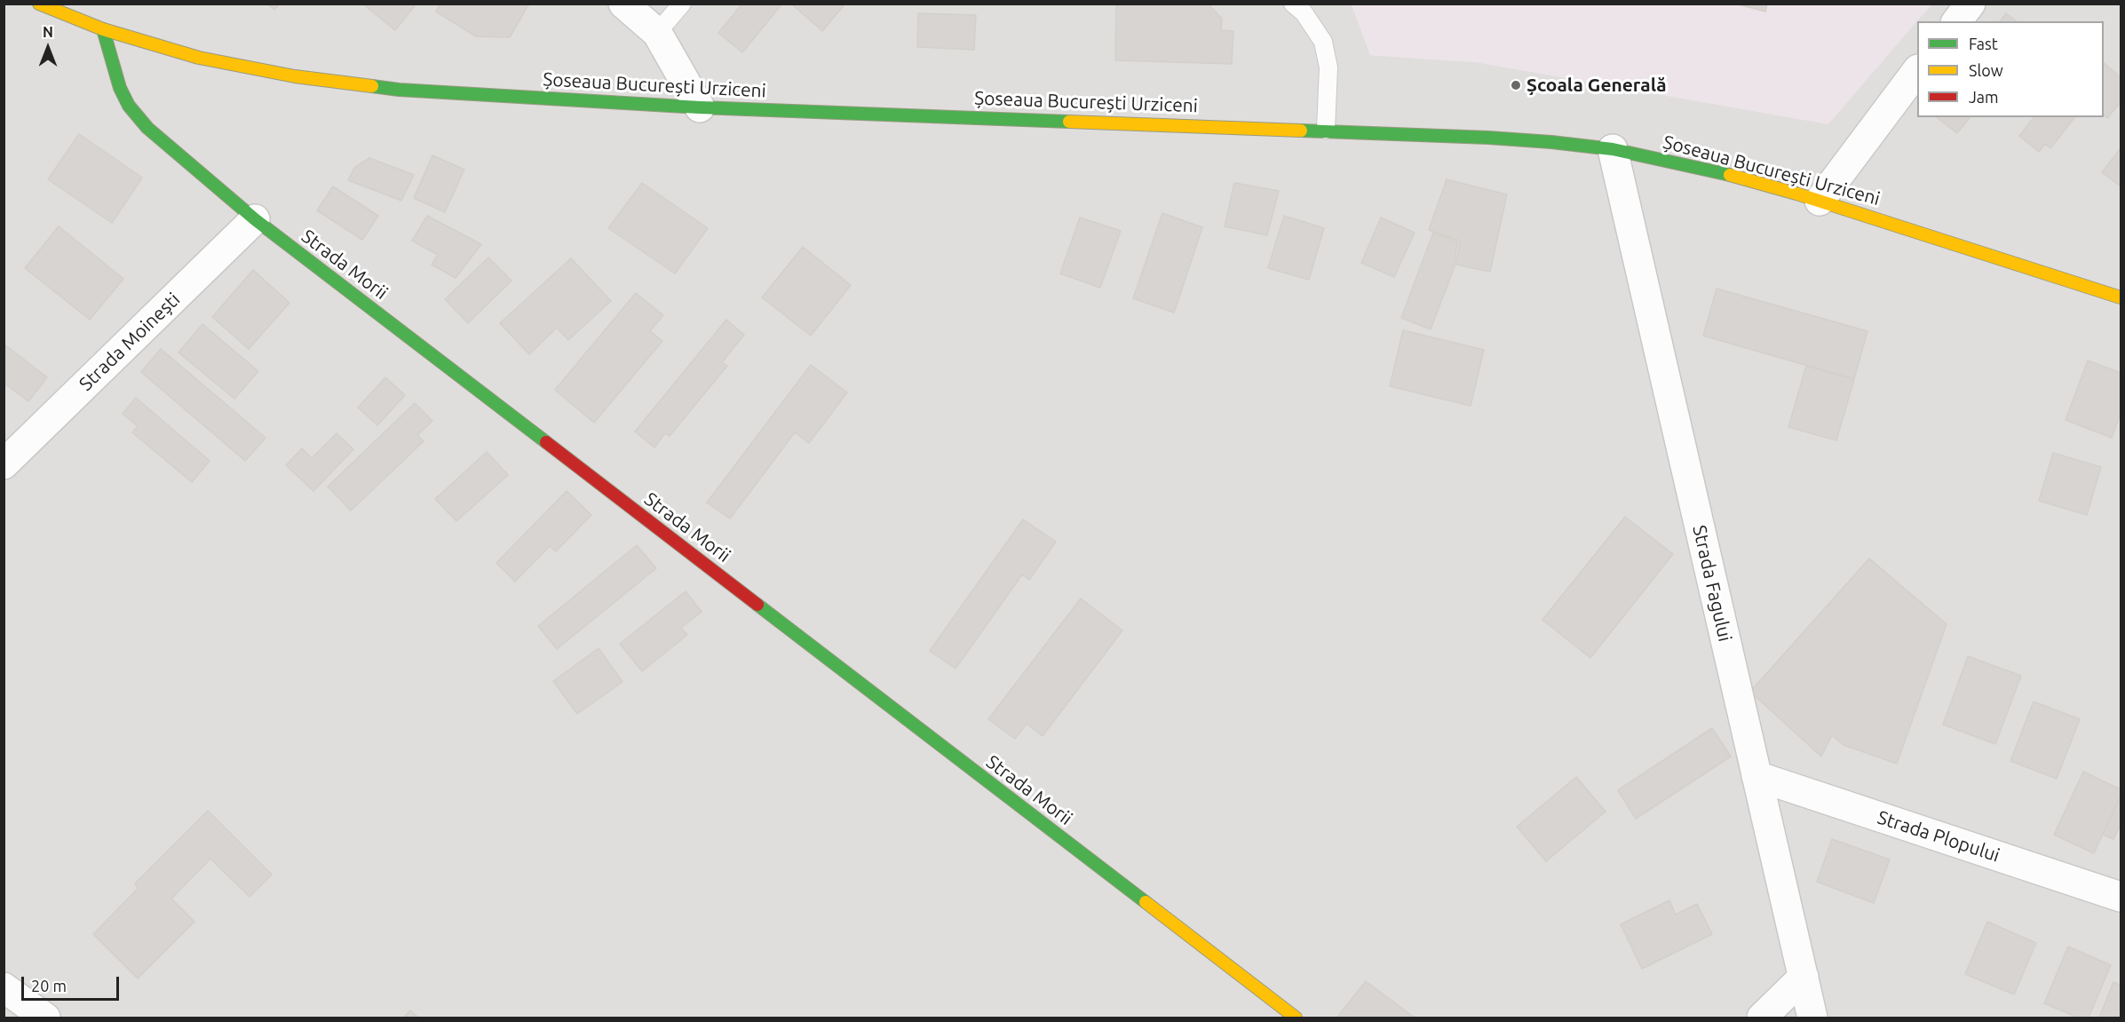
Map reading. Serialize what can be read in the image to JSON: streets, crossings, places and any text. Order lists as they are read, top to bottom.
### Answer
{
  "streets": {
    "main road": ["Șoseaua București Urziceni", "Strada Morii"],
    "street": ["Strada Moinești", "Strada Fagului", "Strada Plopului"]
  },
  "crossings": [
    ["Șoseaua București Urziceni", "Strada Morii"],
    ["Șoseaua București Urziceni", "Strada Fagului"],
    ["Strada Morii", "Strada Moinești"],
    ["Strada Fagului", "Strada Plopului"]
  ],
  "places": ["Școala Generală"],
  "legend": ["Fast", "Slow", "Jam"],
  "scale_bar": "20 m",
  "north": "top"
}
